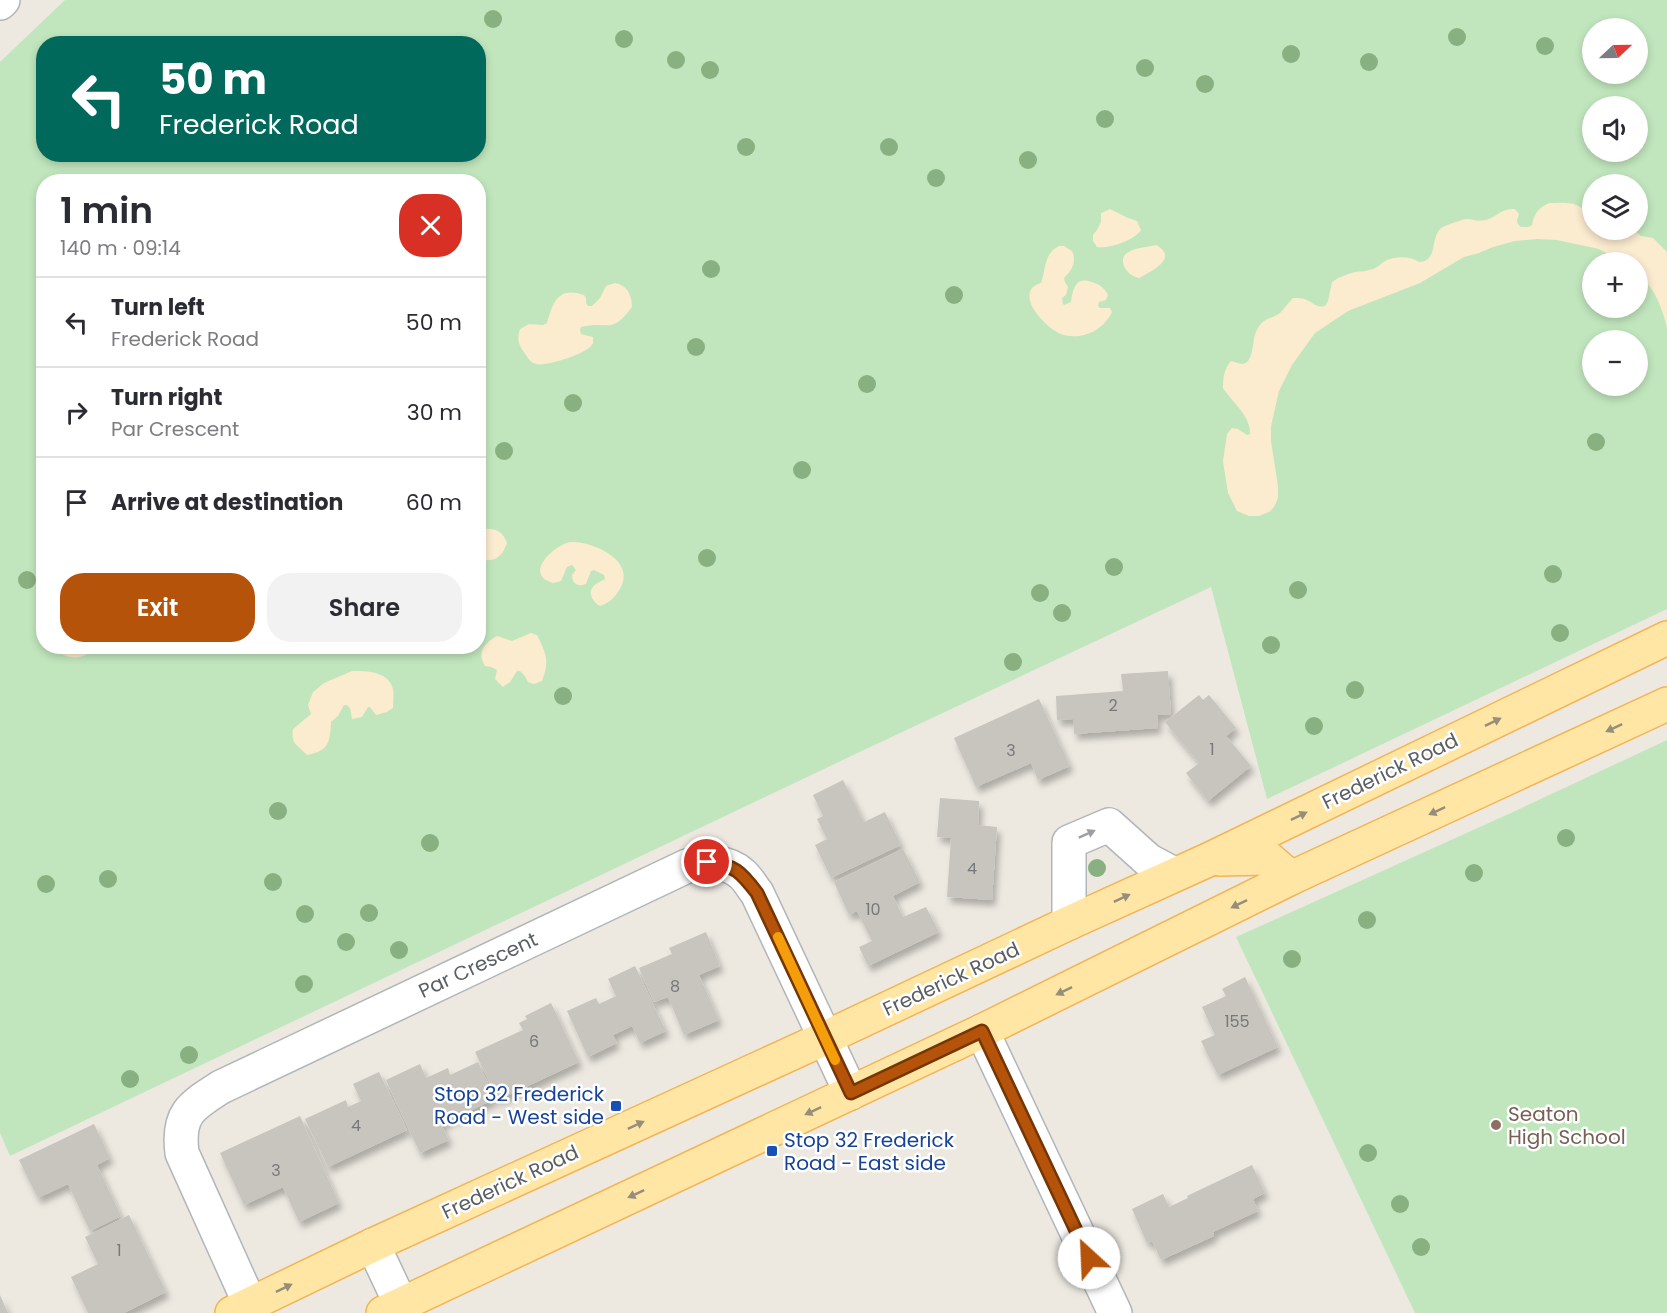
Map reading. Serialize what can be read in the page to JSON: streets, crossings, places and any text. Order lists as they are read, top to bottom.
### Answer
{
  "streets": {
    "main road": ["Frederick Road"],
    "street": ["Par Crescent"]
  },
  "crossings": [
    ["Frederick Road", "Par Crescent"]
  ],
  "places": {
    "transit": ["Stop 32 Frederick Road - West side", "Stop 32 Frederick Road - East side"],
    "other": ["Seaton High School"]
  },
  "house_numbers": [
    "2",
    "1",
    "3",
    "4",
    "10",
    "8",
    "155",
    "6",
    "4",
    "3",
    "1"
  ],
  "north": "right",
  "page": {
    "map_buttons": ["+", "−"],
    "turn": ["50 m", "Frederick Road"],
    "heading": ["1 min", "140 m · 09:14"],
    "list": [
      {
        "name": "Turn left",
        "note": "Frederick Road",
        "value": "50 m"
      },
      {
        "name": "Turn right",
        "note": "Par Crescent",
        "value": "30 m"
      },
      {
        "name": "Arrive at destination",
        "value": "60 m"
      }
    ],
    "buttons": ["Exit", "Share"]
  }
}
